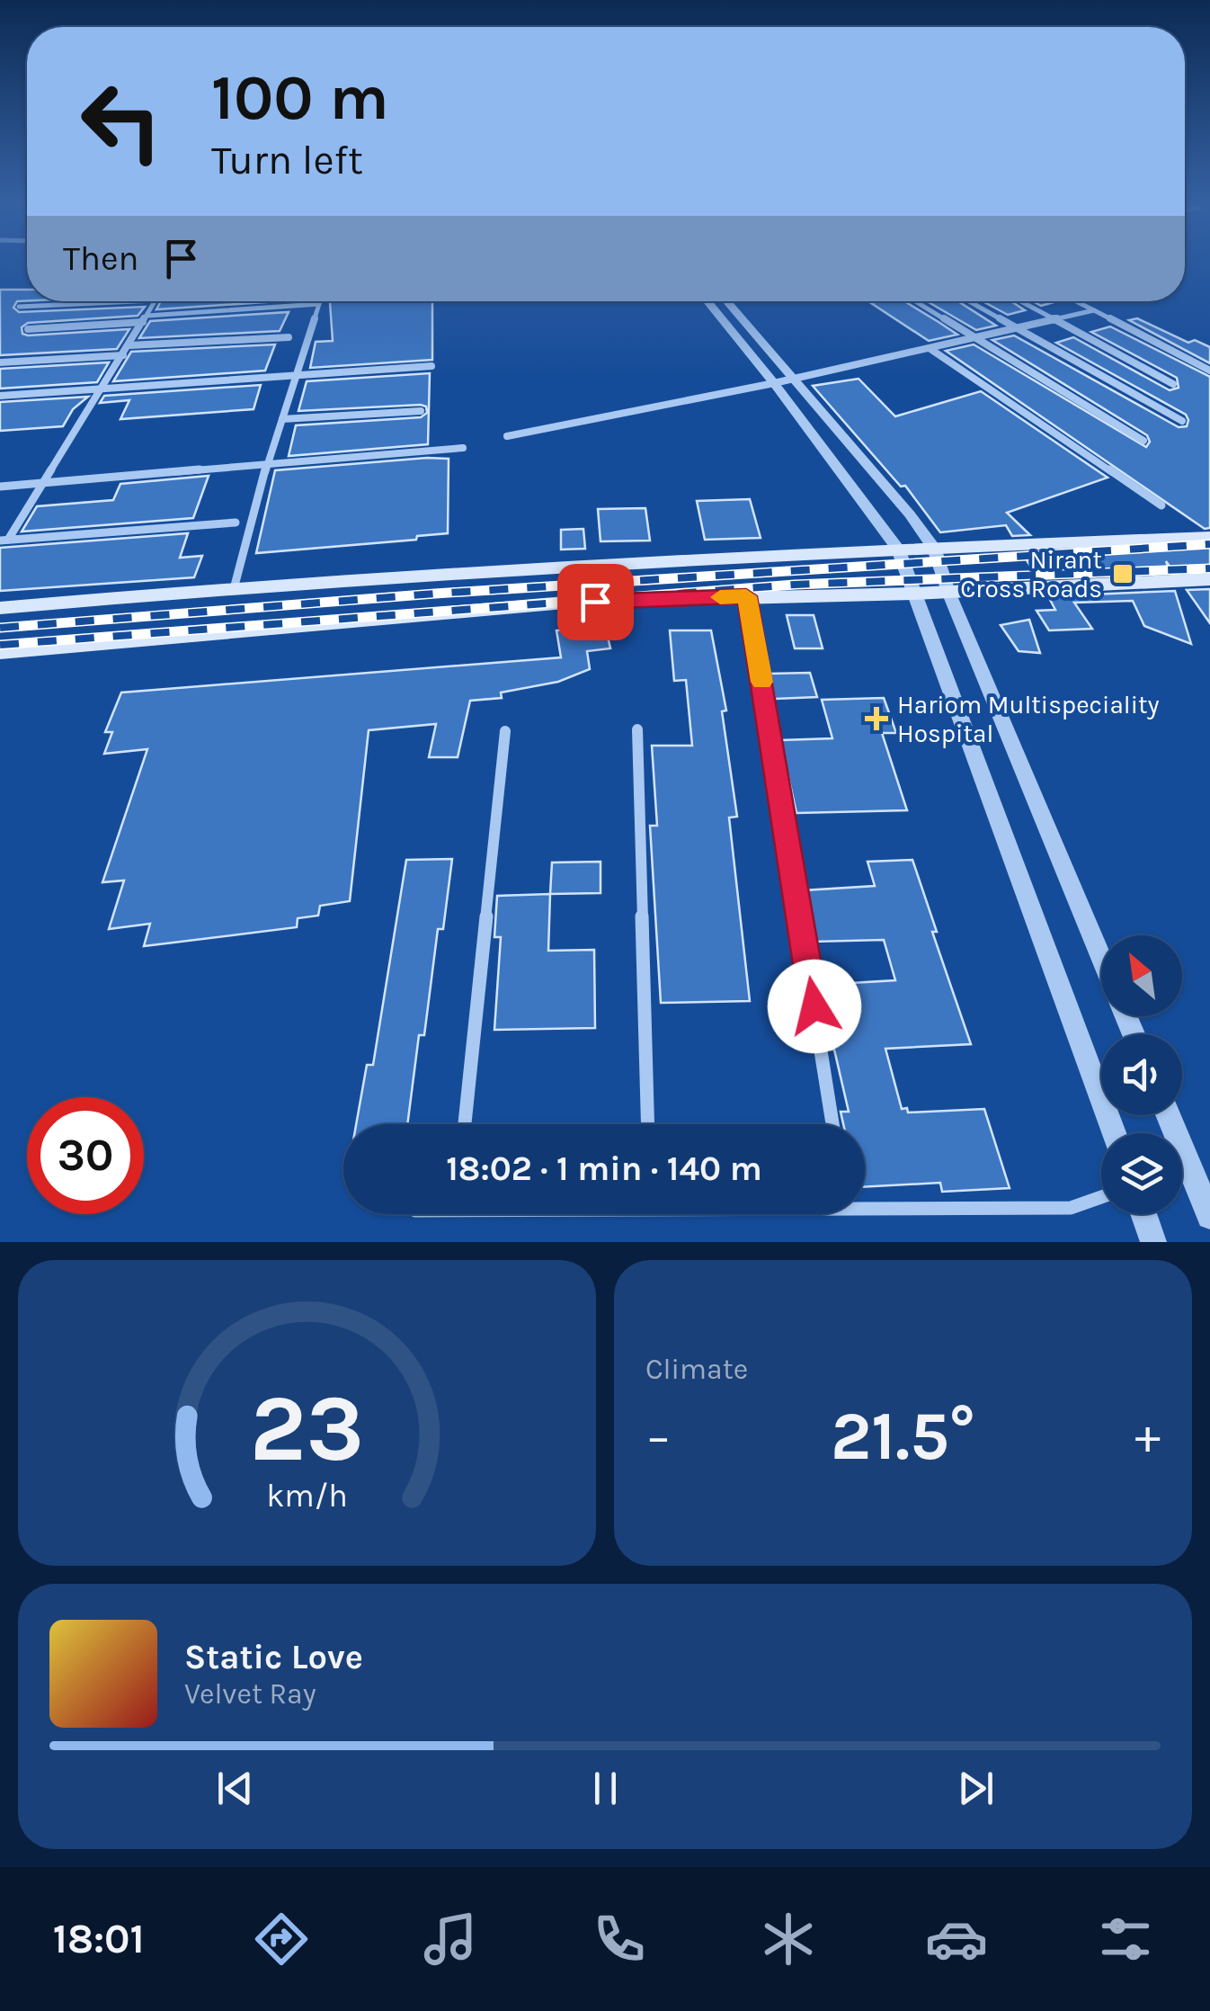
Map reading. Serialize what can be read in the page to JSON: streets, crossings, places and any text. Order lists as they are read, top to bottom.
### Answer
{
  "places": {
    "transit": ["Nirant Cross Roads"],
    "health": ["Hariom Multispeciality Hospital"]
  },
  "north": "top left",
  "page": {
    "turn": ["100 m", "Turn left"],
    "then": "Then",
    "limit": "30",
    "trip": "18:02 · 1 min · 140 m",
    "tile": "Climate",
    "heat": ["−", "21.5°", "+"],
    "song": ["Static Love", "Velvet Ray"],
    "tabs": "18:01",
    "gauge": ["23", "km/h"]
  }
}
